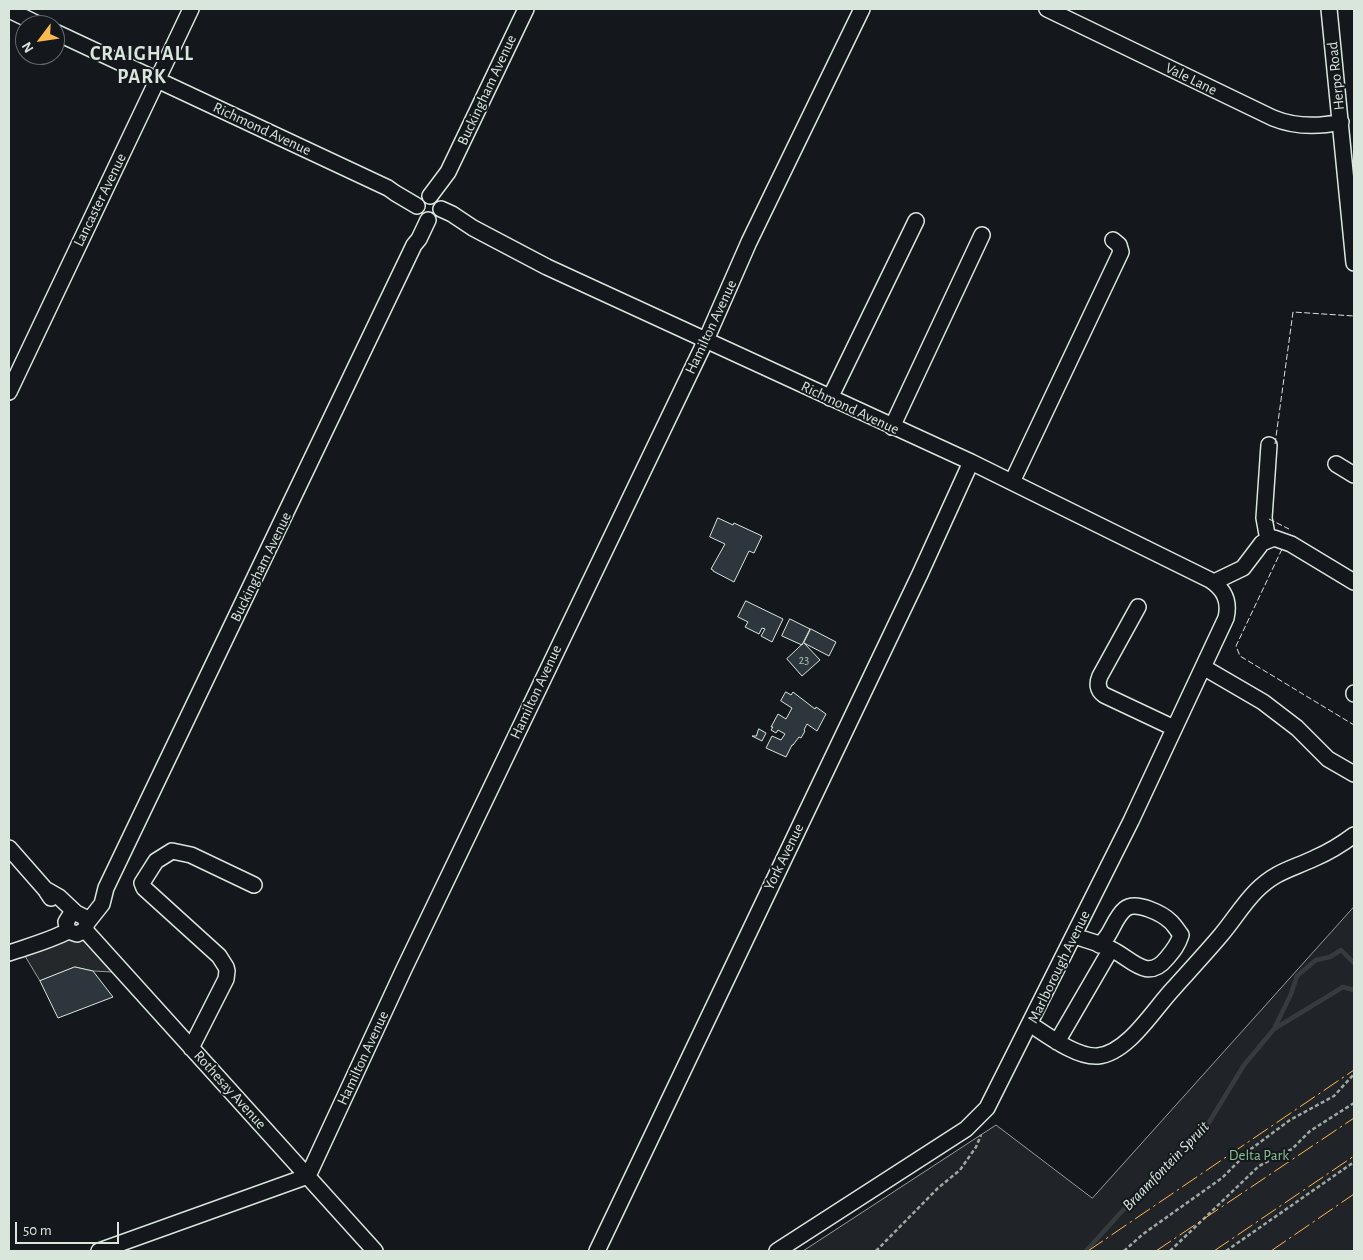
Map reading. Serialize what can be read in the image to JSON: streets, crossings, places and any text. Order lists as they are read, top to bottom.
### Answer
{
  "streets": {
    "street": [
      "Herpo Road",
      "Vale Lane",
      "Buckingham Avenue",
      "Richmond Avenue",
      "Lancaster Avenue",
      "Hamilton Avenue",
      "York Avenue",
      "Marlborough Avenue",
      "Rothesay Avenue"
    ]
  },
  "crossings": [
    ["Herpo Road", "Vale Lane"],
    ["Buckingham Avenue", "Richmond Avenue"],
    ["Buckingham Avenue", "Rothesay Avenue"],
    ["Richmond Avenue", "Lancaster Avenue"],
    ["Richmond Avenue", "Hamilton Avenue"],
    ["Richmond Avenue", "York Avenue"],
    ["Richmond Avenue", "Marlborough Avenue"],
    ["Hamilton Avenue", "Rothesay Avenue"]
  ],
  "districts": ["CRAIGHALL PARK"],
  "water": ["Braamfontein Spruit"],
  "parks": ["Delta Park"],
  "house_numbers": ["23"],
  "scale_bar": "50 m",
  "north": "bottom left"
}
